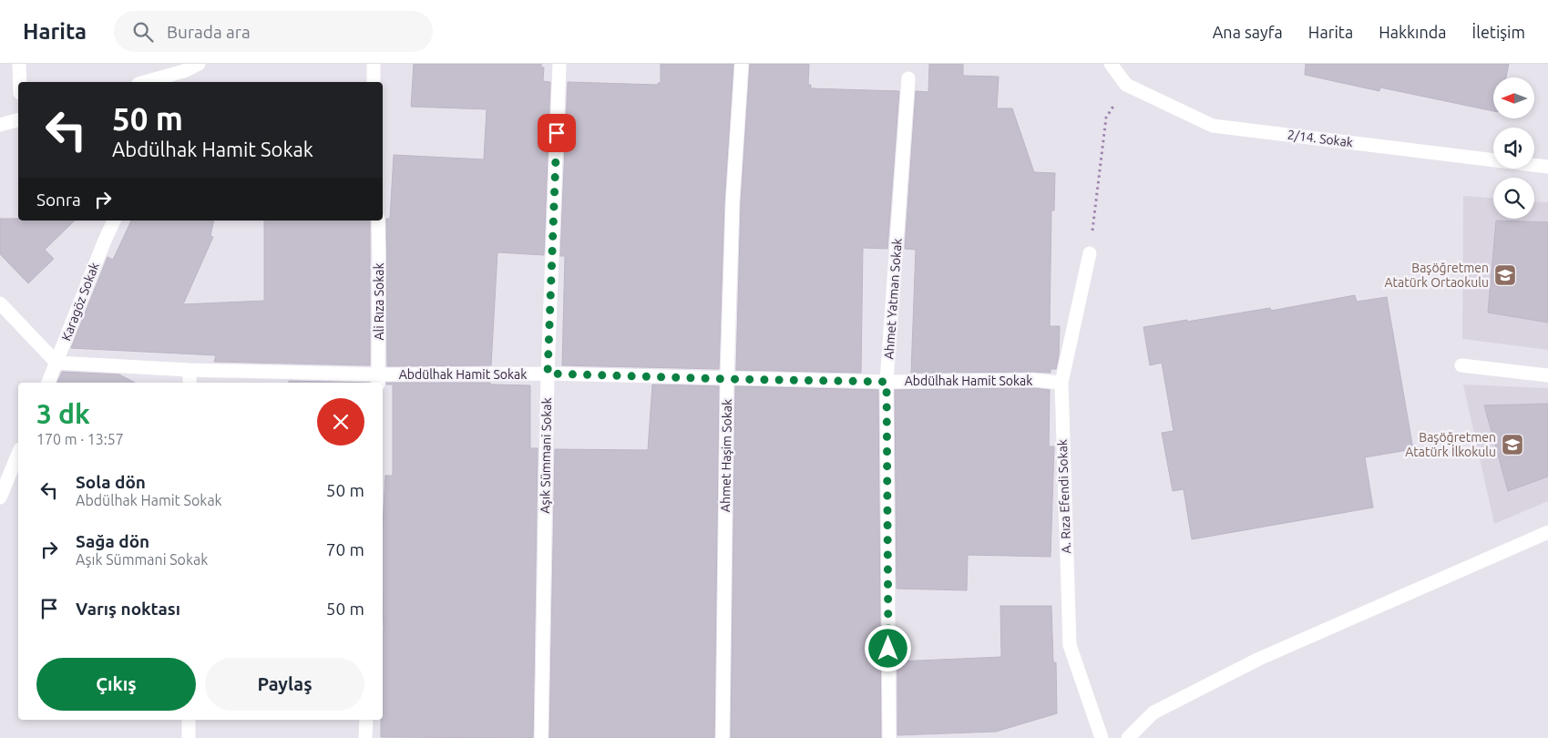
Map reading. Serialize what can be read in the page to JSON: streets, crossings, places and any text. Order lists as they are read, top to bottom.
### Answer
{
  "streets": {
    "street": [
      "2/14. Sokak",
      "Ahmet Yatman Sokak",
      "Karagöz Sokak",
      "Ali Rıza Sokak",
      "Abdülhak Hamit Sokak",
      "Aşık Sümmani Sokak",
      "Ahmet Haşim Sokak",
      "A. Rıza Efendi Sokak"
    ]
  },
  "crossings": [
    ["Ahmet Yatman Sokak", "Abdülhak Hamit Sokak"],
    ["Karagöz Sokak", "Abdülhak Hamit Sokak"],
    ["Ali Rıza Sokak", "Abdülhak Hamit Sokak"],
    ["Abdülhak Hamit Sokak", "Aşık Sümmani Sokak"],
    ["Abdülhak Hamit Sokak", "Ahmet Haşim Sokak"],
    ["Abdülhak Hamit Sokak", "A. Rıza Efendi Sokak"]
  ],
  "places": {
    "school or university": ["Başöğretmen Atatürk Ortaokulu", "Başöğretmen Atatürk İlkokulu"]
  },
  "north": "left",
  "page": {
    "header": "Harita",
    "search": "Burada ara",
    "nav": [
      "Ana sayfa",
      "Harita",
      "Hakkında",
      "İletişim"
    ],
    "turn": ["50 m", "Abdülhak Hamit Sokak"],
    "then": "Sonra",
    "heading": ["3 dk", "170 m · 13:57"],
    "list": [
      {
        "name": "Sola dön",
        "note": "Abdülhak Hamit Sokak",
        "value": "50 m"
      },
      {
        "name": "Sağa dön",
        "note": "Aşık Sümmani Sokak",
        "value": "70 m"
      },
      {
        "name": "Varış noktası",
        "value": "50 m"
      }
    ],
    "buttons": ["Çıkış", "Paylaş"]
  }
}
